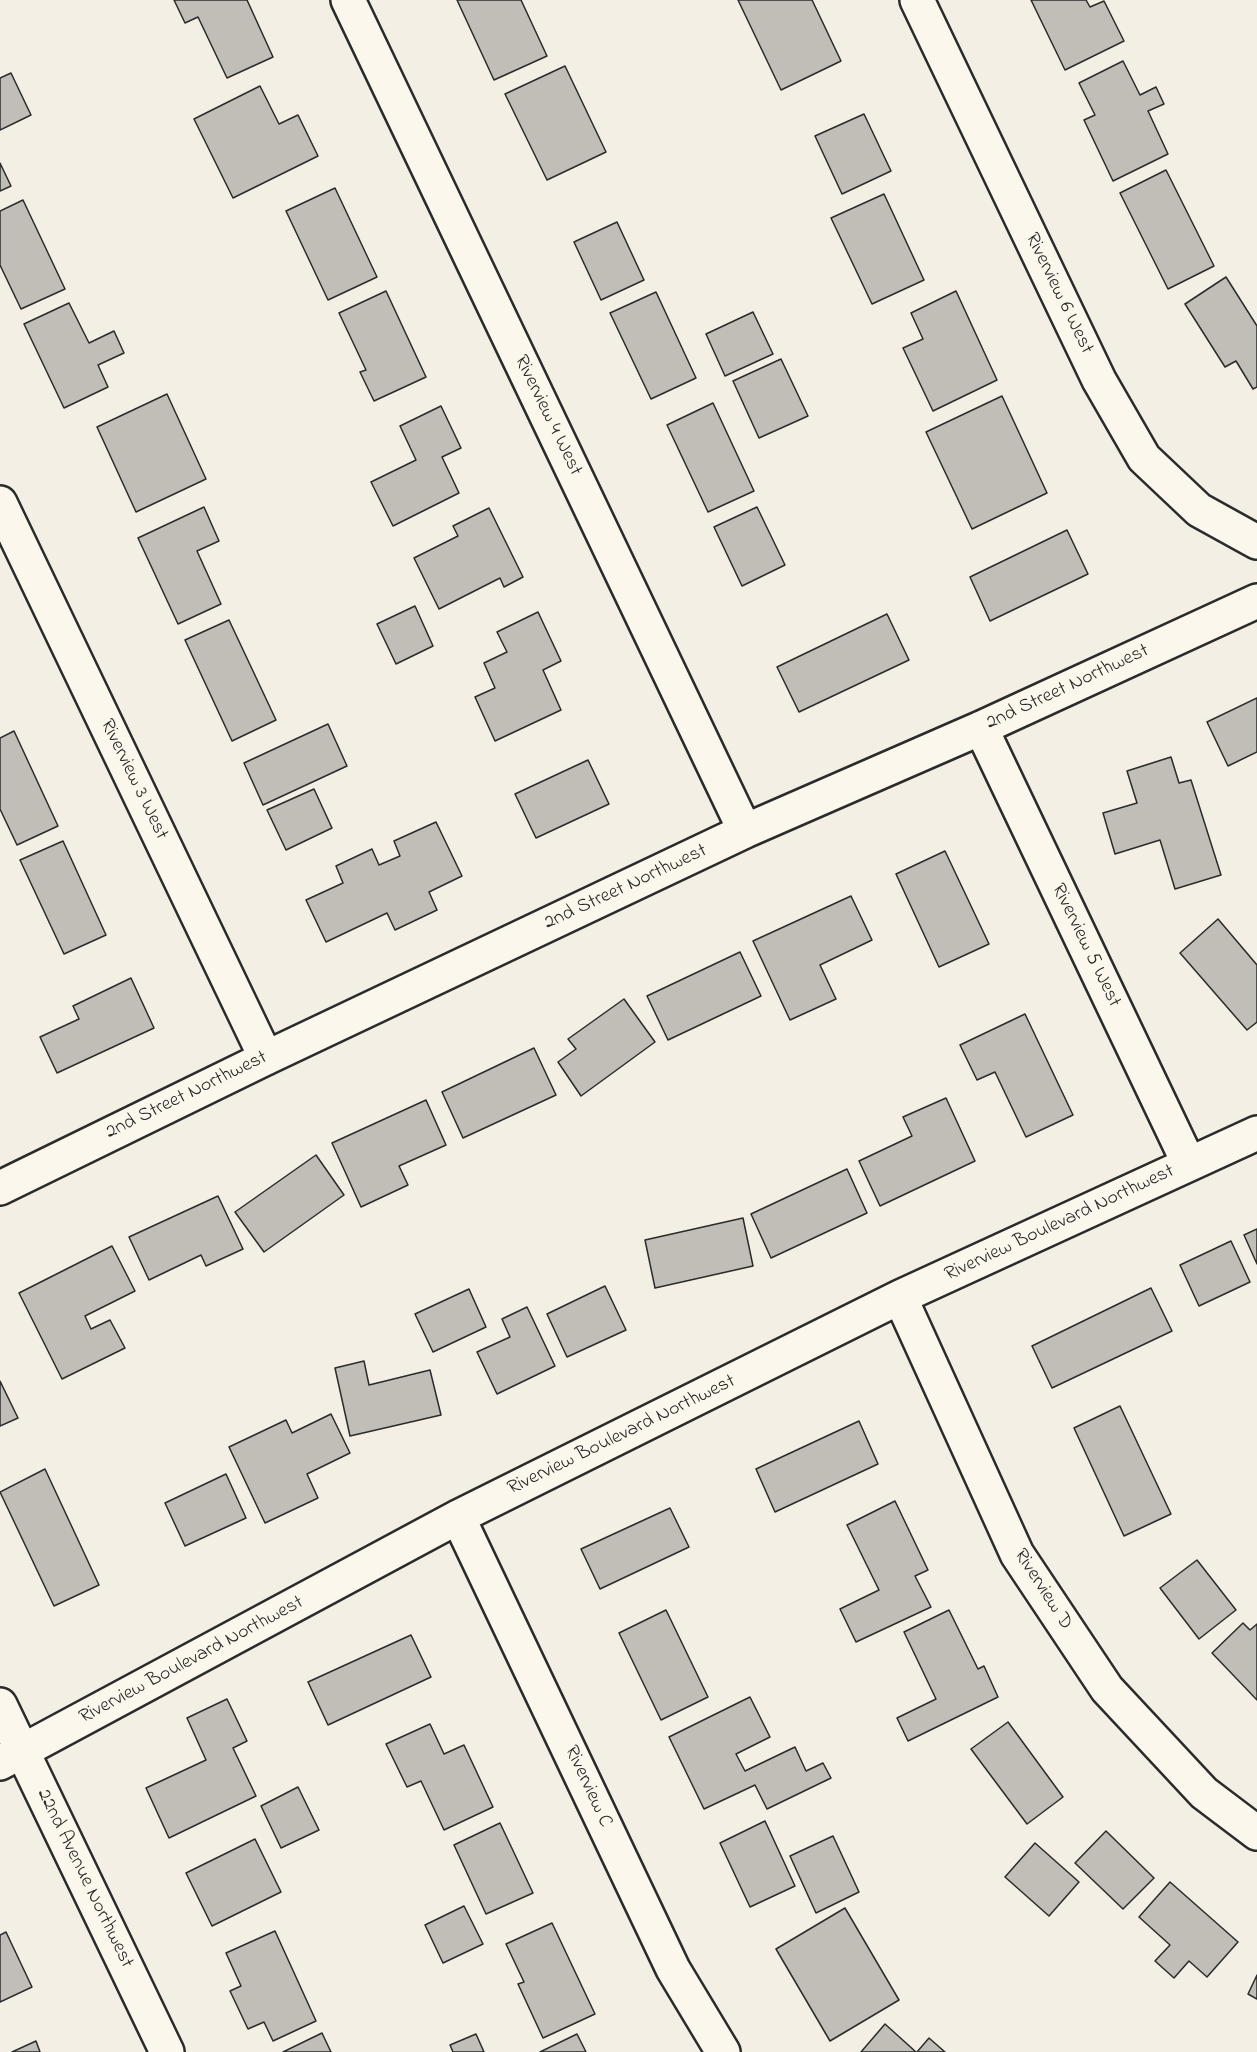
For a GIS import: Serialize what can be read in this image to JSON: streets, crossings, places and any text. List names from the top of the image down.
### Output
{
  "streets": {
    "street": [
      "Riverview 6 West",
      "Riverview 4 West",
      "2nd Street Northwest",
      "Riverview 3 West",
      "Riverview 5 West",
      "Riverview Boulevard Northwest",
      "Riverview D",
      "Riverview C",
      "22nd Avenue Northwest"
    ]
  },
  "crossings": [
    ["Riverview 4 West", "2nd Street Northwest"],
    ["2nd Street Northwest", "Riverview 3 West"],
    ["2nd Street Northwest", "Riverview 5 West"],
    ["Riverview 5 West", "Riverview Boulevard Northwest"],
    ["Riverview Boulevard Northwest", "Riverview D"],
    ["Riverview Boulevard Northwest", "Riverview C"],
    ["Riverview Boulevard Northwest", "22nd Avenue Northwest"]
  ]
}
